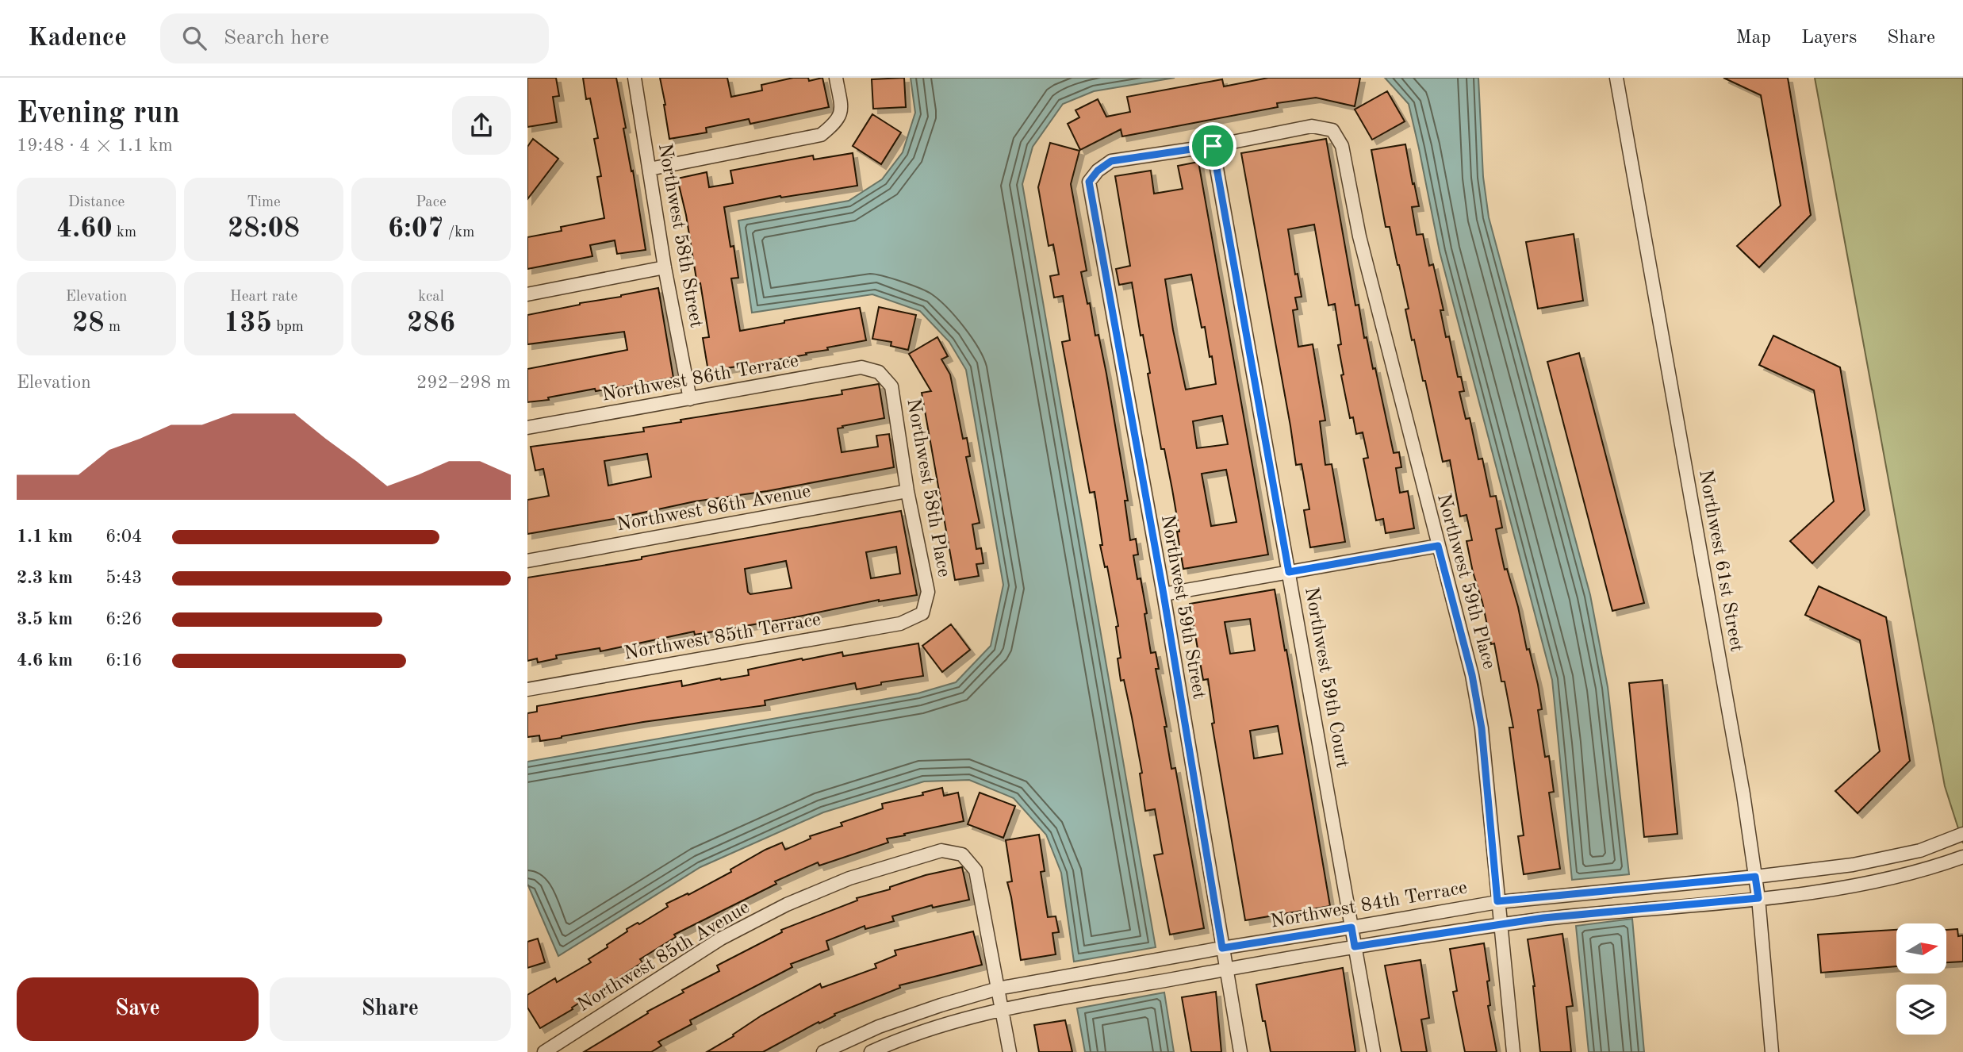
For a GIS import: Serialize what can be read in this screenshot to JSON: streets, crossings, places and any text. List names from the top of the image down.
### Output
{
  "streets": {
    "street": [
      "Northwest 58th Street",
      "Northwest 86th Terrace",
      "Northwest 58th Place",
      "Northwest 86th Avenue",
      "Northwest 61st Street",
      "Northwest 59th Place",
      "Northwest 59th Street",
      "Northwest 85th Terrace",
      "Northwest 59th Court",
      "Northwest 84th Terrace",
      "Northwest 85th Avenue"
    ]
  },
  "crossings": [
    ["Northwest 58th Street", "Northwest 86th Terrace"],
    ["Northwest 86th Terrace", "Northwest 58th Place"],
    ["Northwest 58th Place", "Northwest 86th Avenue"],
    ["Northwest 58th Place", "Northwest 85th Terrace"],
    ["Northwest 61st Street", "Northwest 84th Terrace"],
    ["Northwest 59th Place", "Northwest 59th Street"],
    ["Northwest 59th Place", "Northwest 59th Court"],
    ["Northwest 59th Place", "Northwest 84th Terrace"],
    ["Northwest 59th Street", "Northwest 59th Court"],
    ["Northwest 59th Street", "Northwest 84th Terrace"],
    ["Northwest 59th Court", "Northwest 84th Terrace"],
    ["Northwest 84th Terrace", "Northwest 85th Avenue"]
  ],
  "north": "right",
  "page": {
    "header": "Kadence",
    "search": "Search here",
    "nav": ["Map", "Layers", "Share"],
    "heading": ["Evening run", "19:48 · 4 × 1.1 km"],
    "stats": [
      ["Distance", "4.60 km"],
      ["Time", "28:08"],
      ["Pace", "6:07 /km"],
      ["Elevation", "28 m"],
      ["Heart rate", "135 bpm"],
      ["kcal", "286"]
    ],
    "chart": ["Elevation", "292–298 m"],
    "list": [
      {
        "name": "1.1 km",
        "note": "6:04"
      },
      {
        "name": "2.3 km",
        "note": "5:43"
      },
      {
        "name": "3.5 km",
        "note": "6:26"
      },
      {
        "name": "4.6 km",
        "note": "6:16"
      }
    ],
    "buttons": ["Save", "Share"]
  }
}
